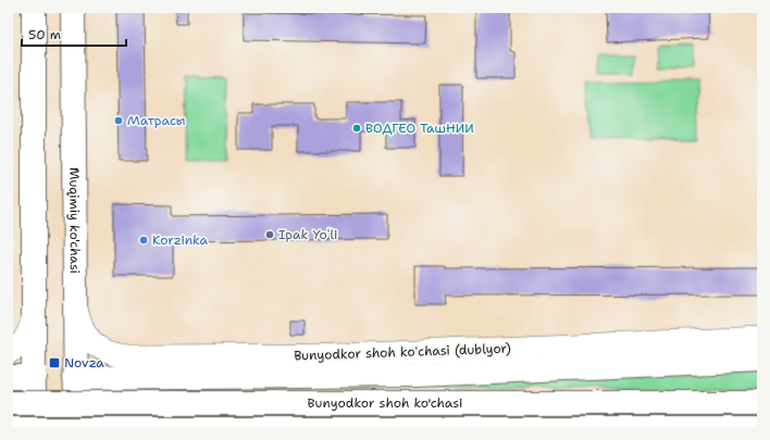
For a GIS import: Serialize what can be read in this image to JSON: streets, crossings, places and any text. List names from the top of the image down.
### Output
{
  "streets": {
    "main road": ["Muqimiy ko'chasi", "Bunyodkor shoh ko'chasi"],
    "street": ["Bunyodkor shoh koʻchasi (dublyor)"]
  },
  "crossings": [
    ["Muqimiy ko'chasi", "Bunyodkor shoh koʻchasi (dublyor)"]
  ],
  "places": {
    "other": [
      "Матрасы",
      "ВОДГЕО ТашНИИ",
      "Ipak Yoʻli",
      "Korzinka"
    ],
    "transit": ["Novza"]
  },
  "scale_bar": "50 m"
}
